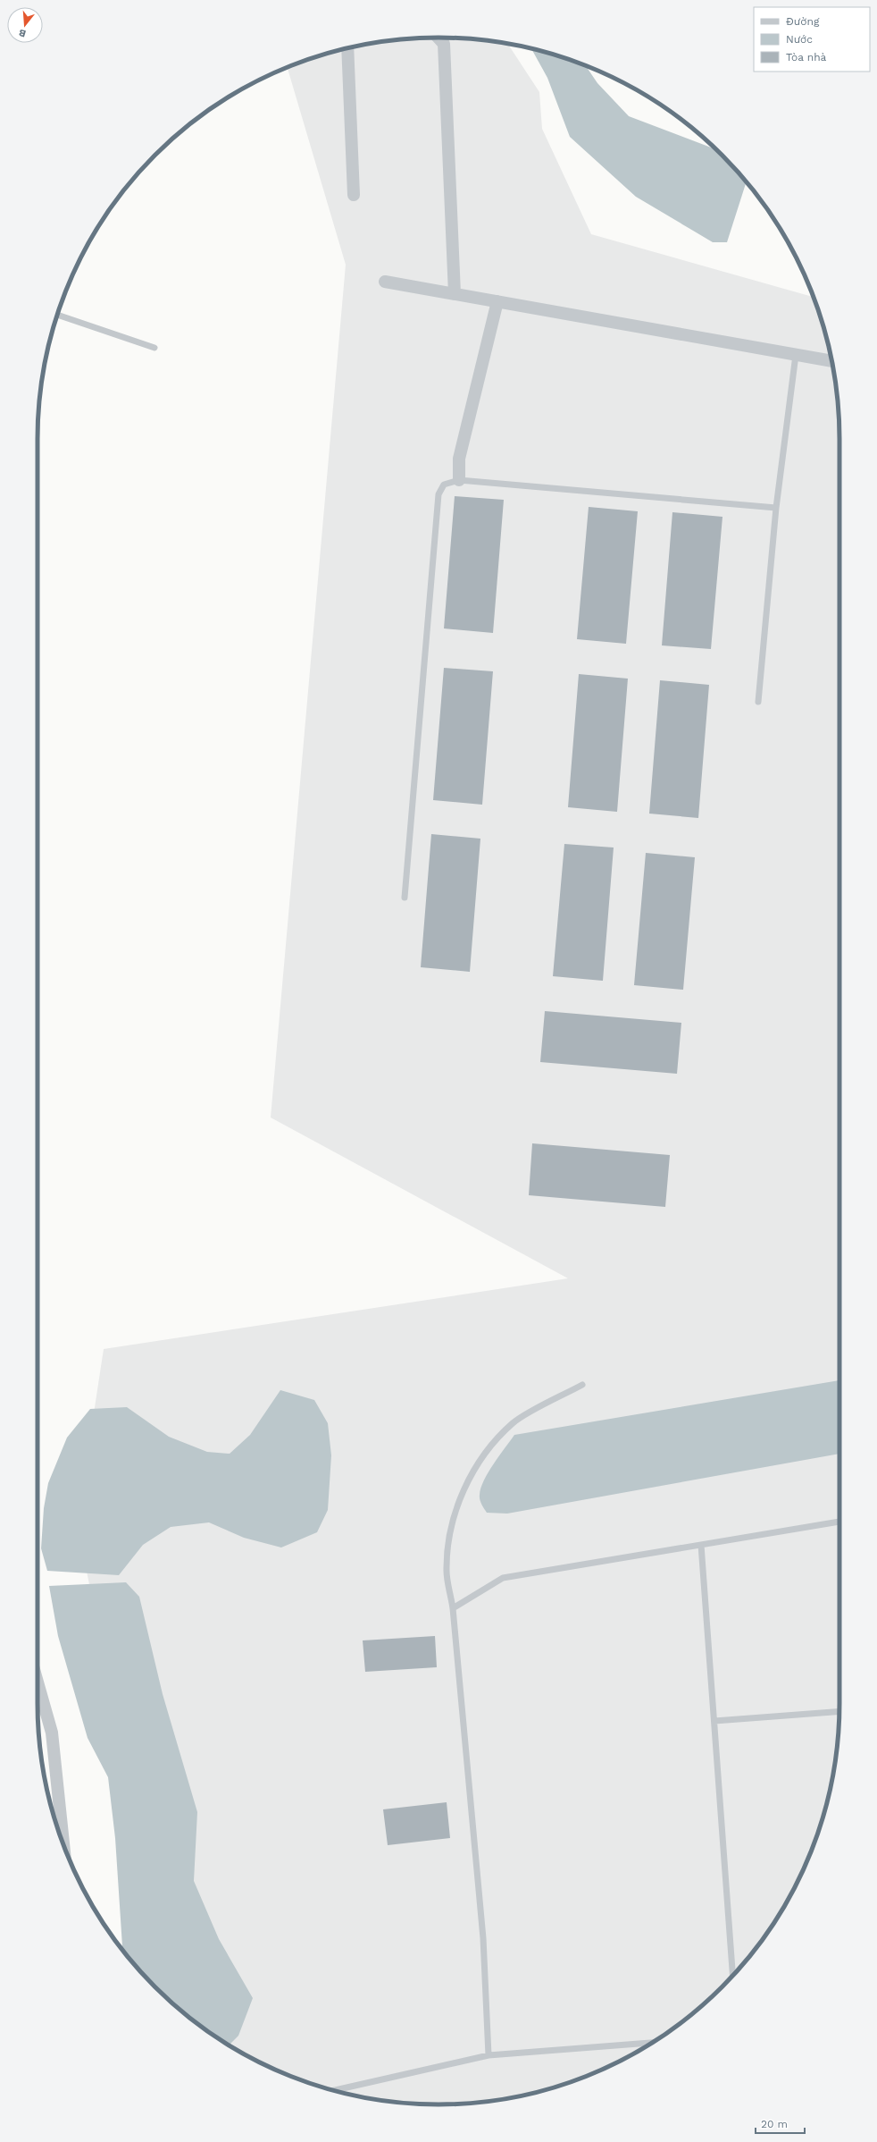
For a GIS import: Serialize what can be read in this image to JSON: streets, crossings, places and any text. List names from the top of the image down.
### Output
{
  "legend": ["Đường", "Nước", "Tòa nhà"],
  "scale_bar": "20 m",
  "north": "bottom"
}
